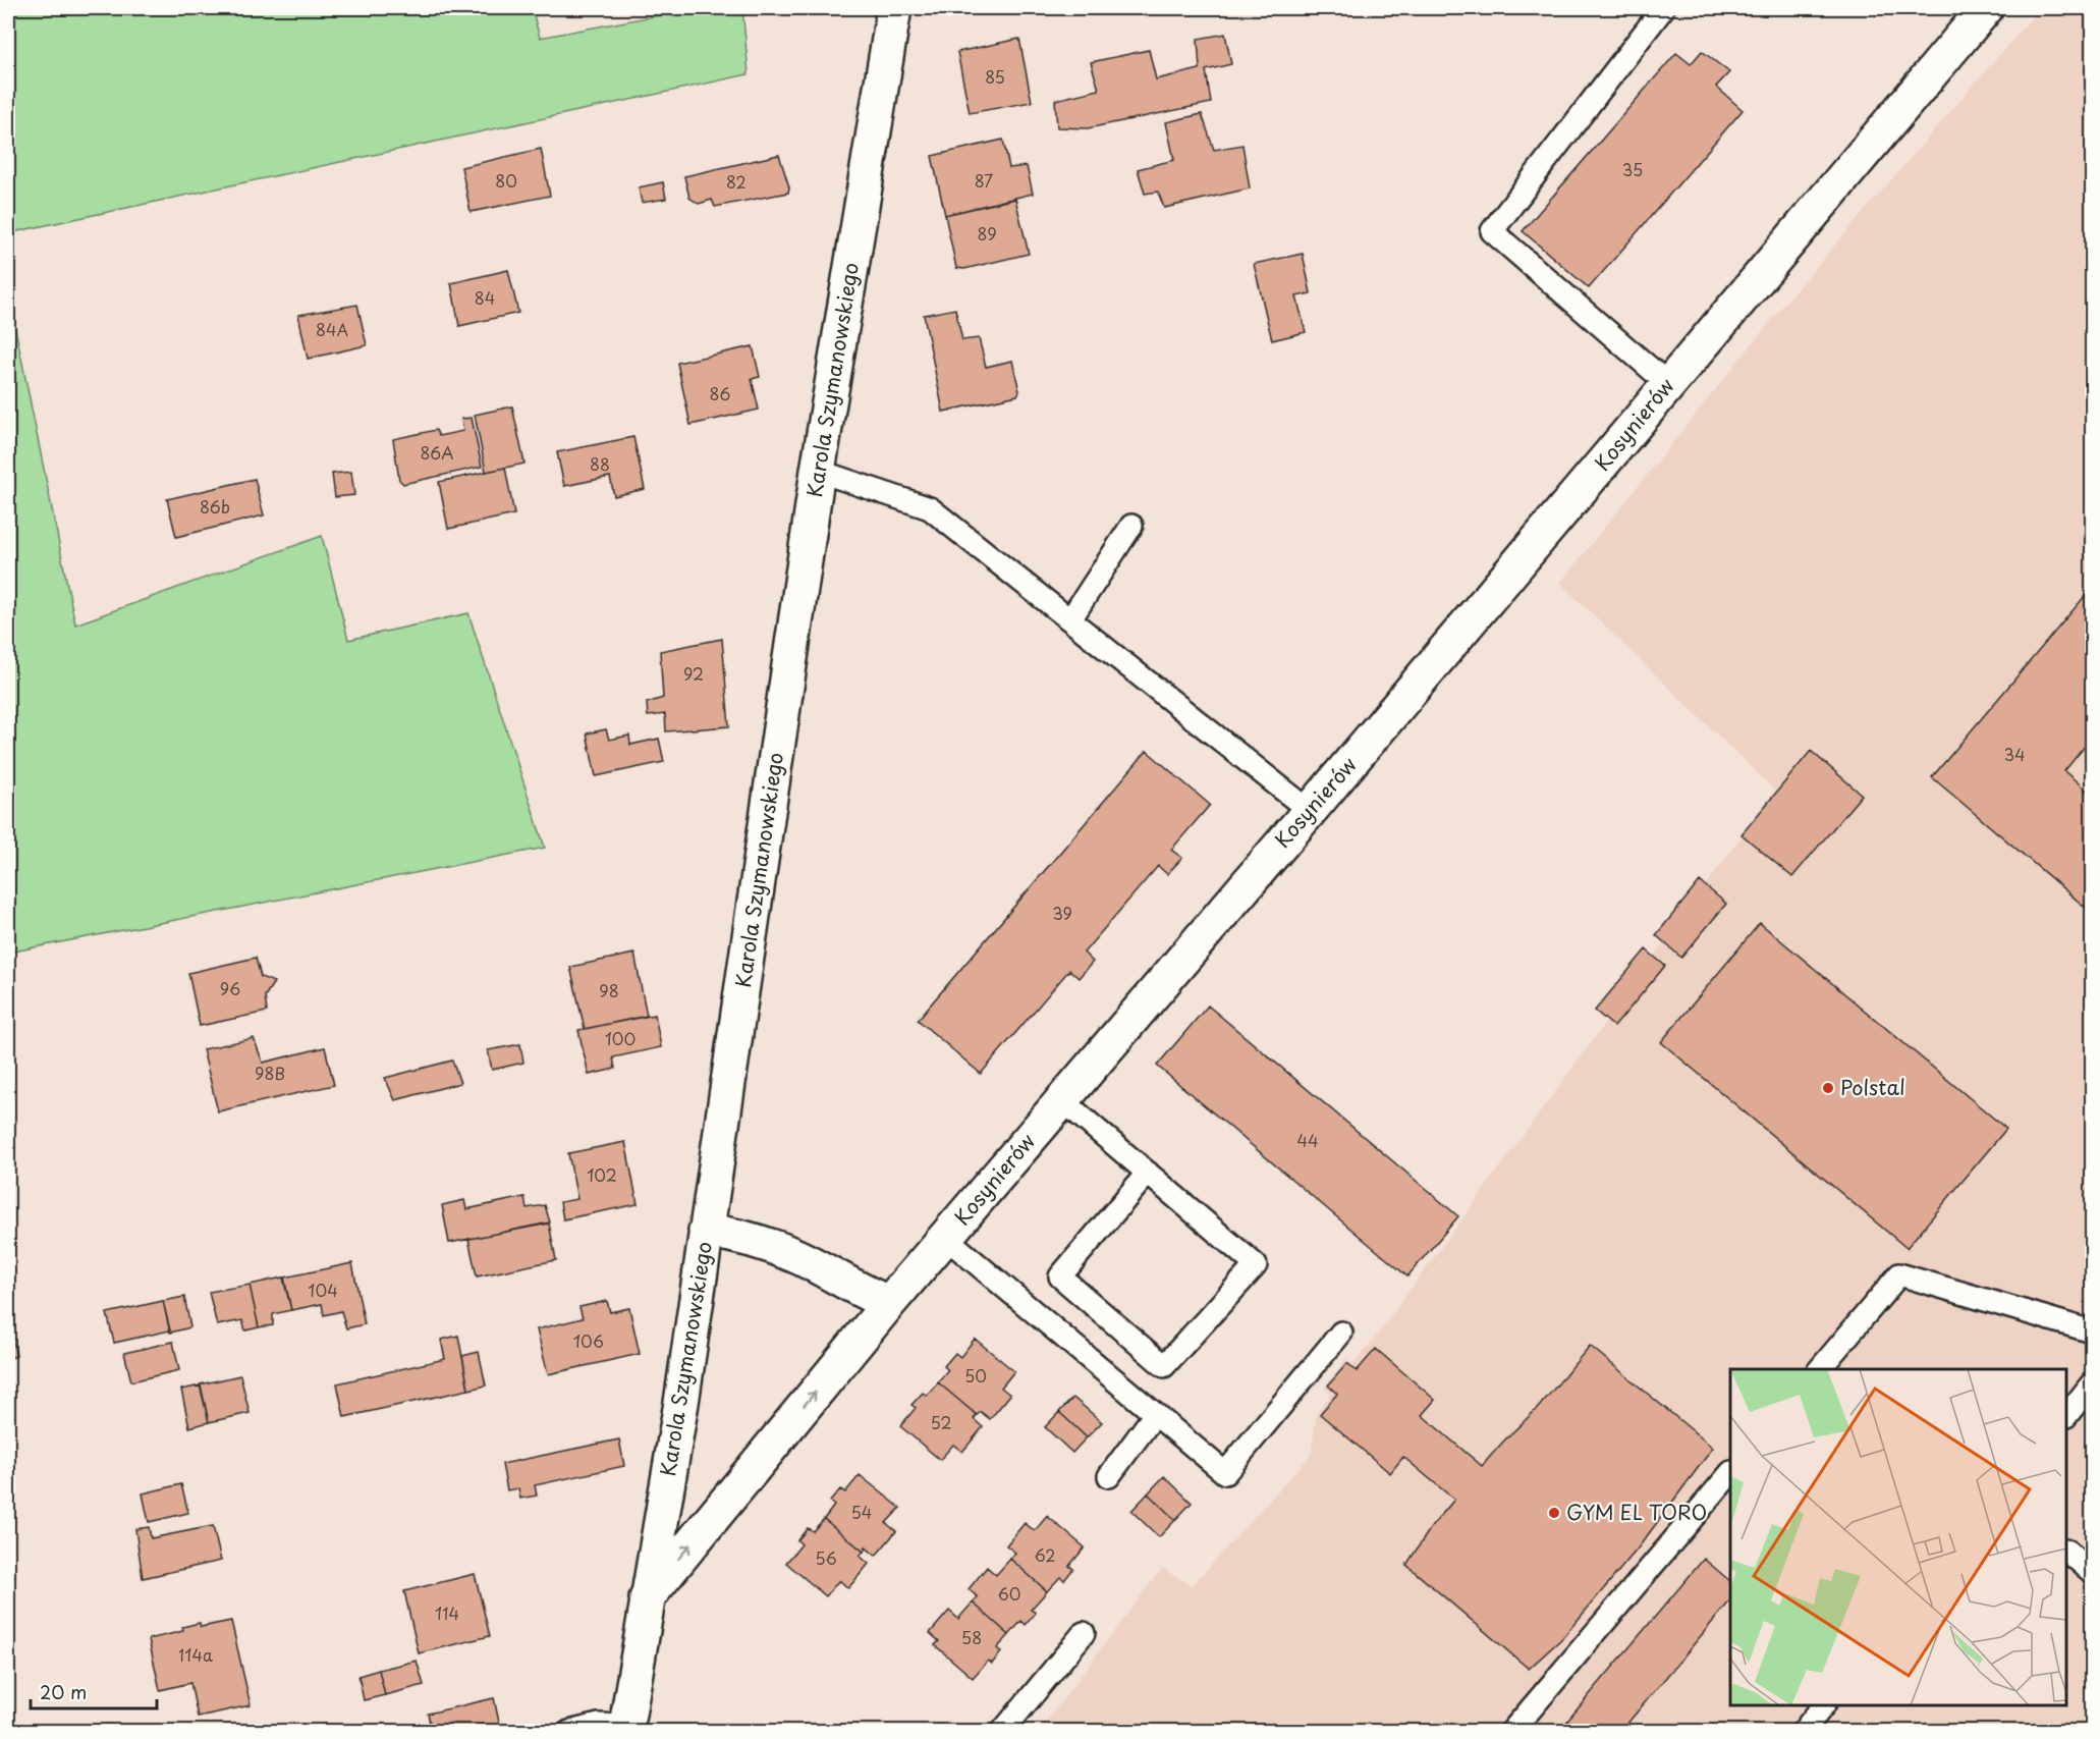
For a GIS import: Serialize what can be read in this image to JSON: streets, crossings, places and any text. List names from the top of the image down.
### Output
{
  "streets": {
    "street": ["Karola Szymanowskiego", "Kosynierów"]
  },
  "crossings": [
    ["Karola Szymanowskiego", "Kosynierów"]
  ],
  "places": ["Polstal", "GYM EL TORO"],
  "house_numbers": [
    "85",
    "35",
    "80",
    "87",
    "82",
    "89",
    "84",
    "84A",
    "86",
    "86A",
    "88",
    "86b",
    "92",
    "34",
    "39",
    "96",
    "98",
    "100",
    "98B",
    "44",
    "102",
    "104",
    "106",
    "50",
    "52",
    "54",
    "62",
    "56",
    "60",
    "114",
    "58",
    "114a"
  ],
  "scale_bar": "20 m"
}
